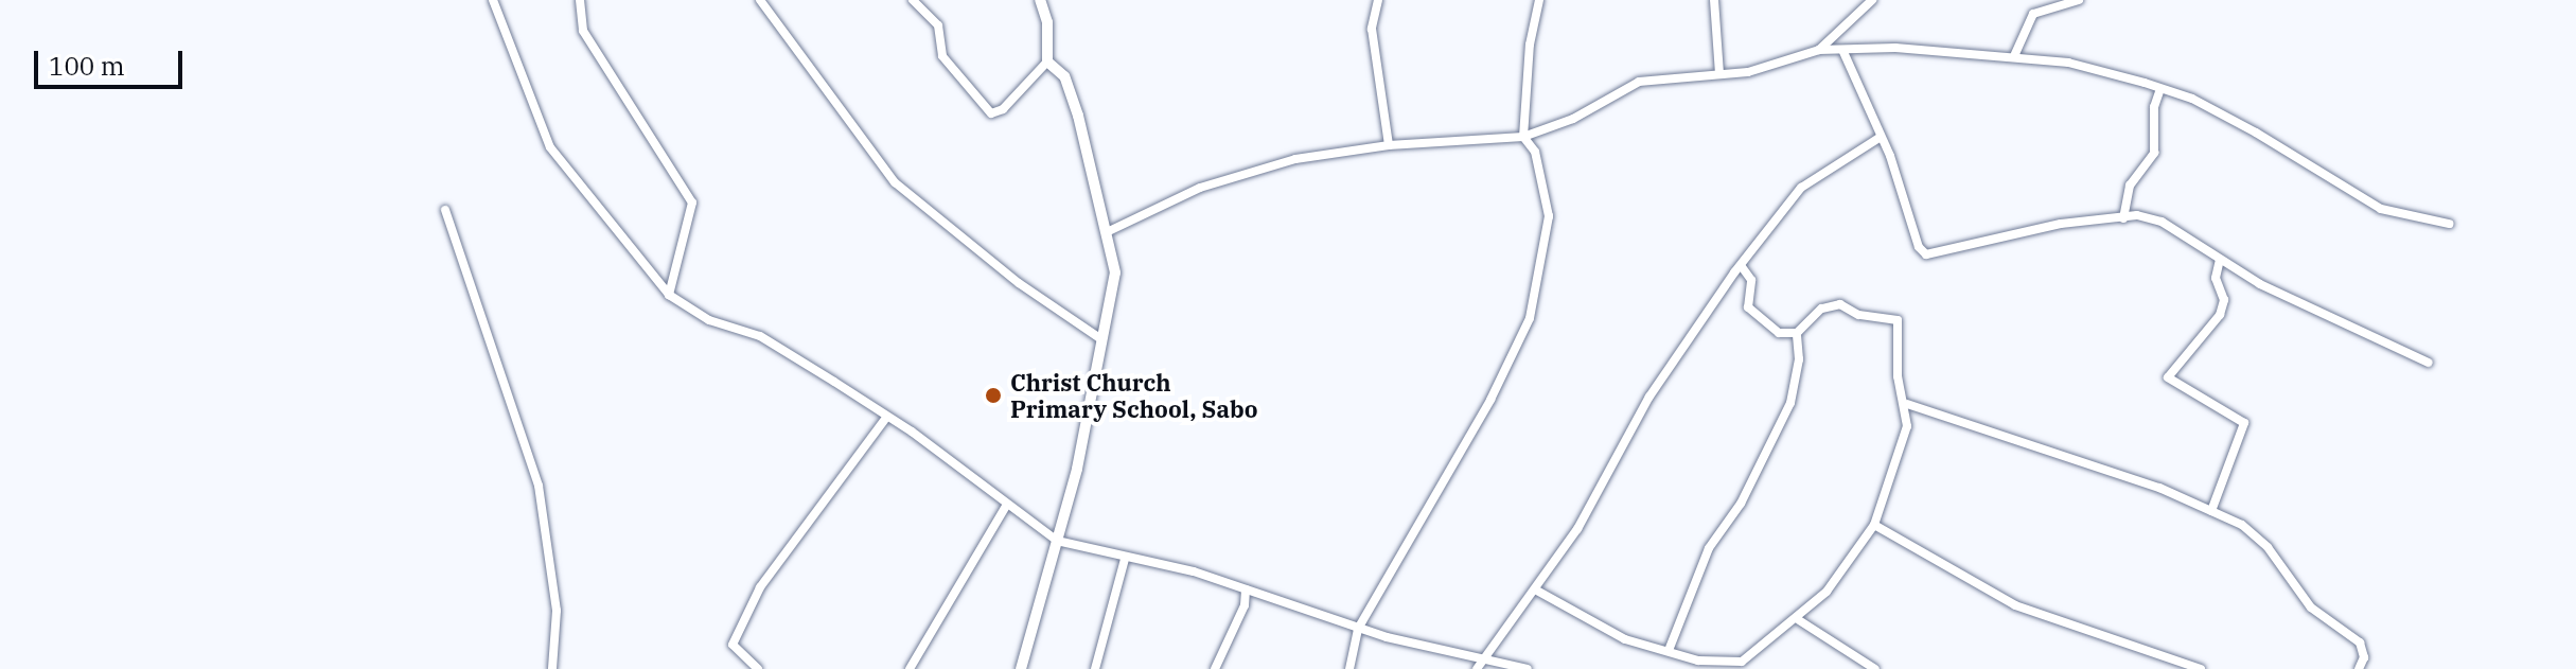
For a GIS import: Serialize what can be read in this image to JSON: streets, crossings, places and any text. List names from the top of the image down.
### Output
{
  "places": ["Christ Church Primary School, Sabo"],
  "scale_bar": "100 m"
}
